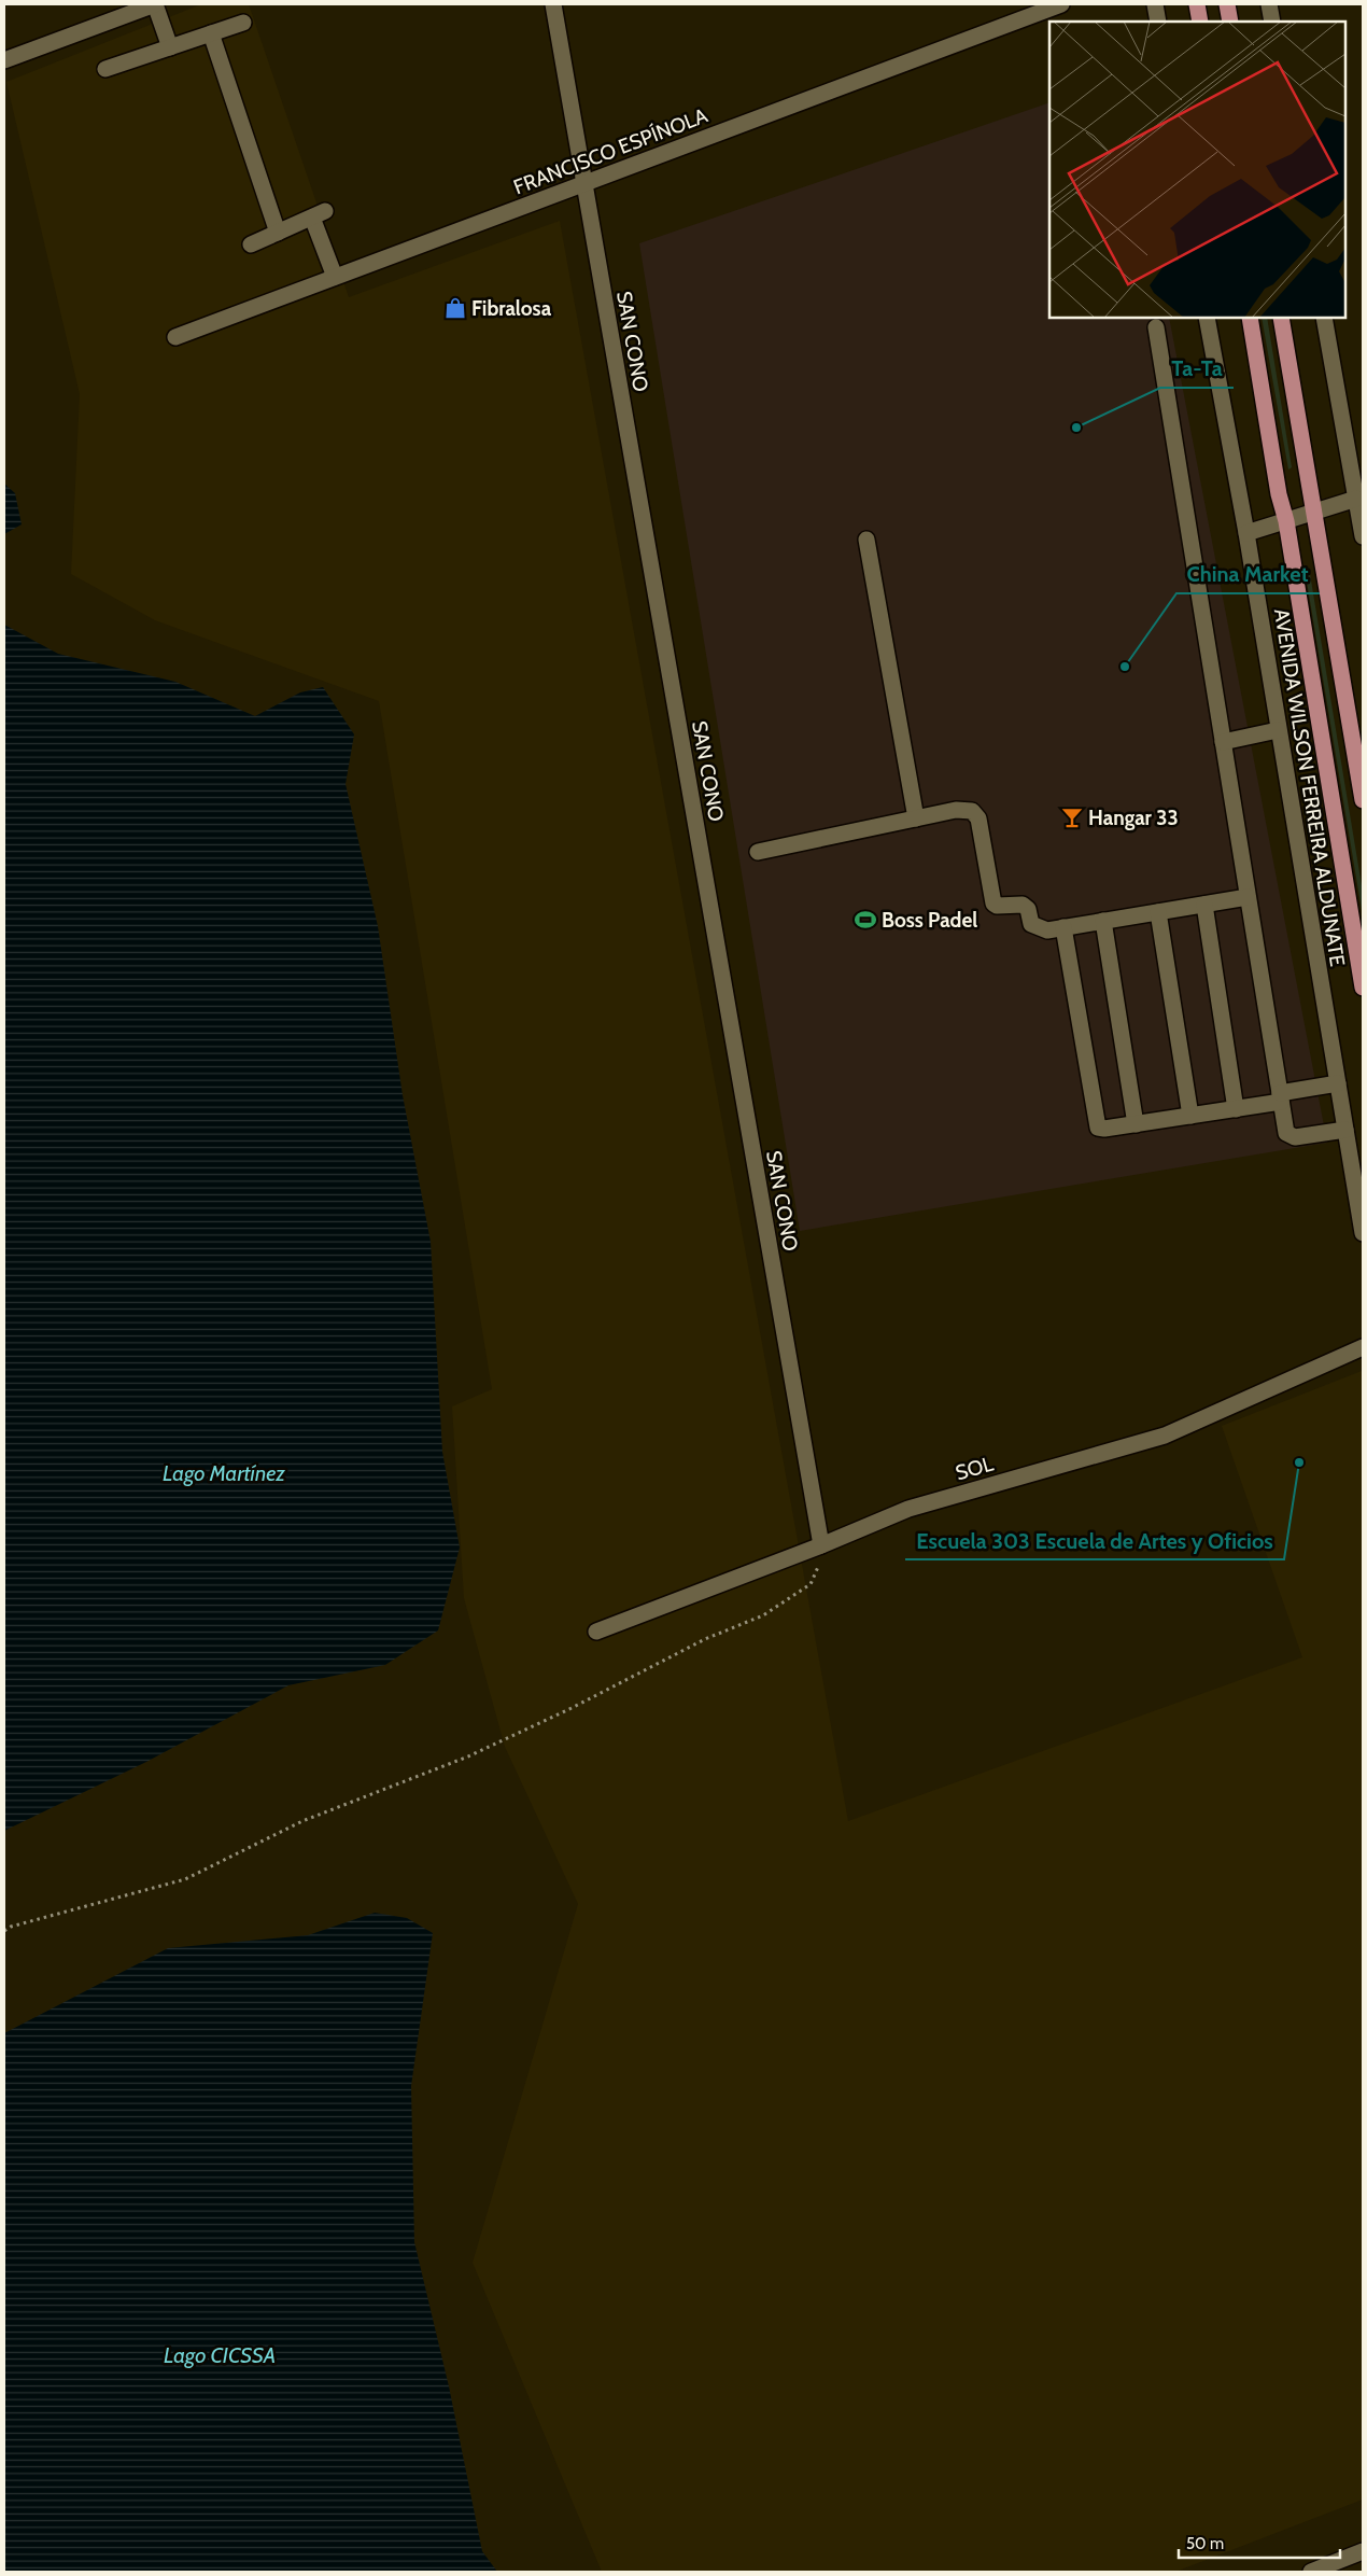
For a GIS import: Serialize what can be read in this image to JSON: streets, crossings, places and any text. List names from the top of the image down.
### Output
{
  "streets": {
    "main road": ["AVENIDA WILSON FERREIRA ALDUNATE"],
    "street": ["FRANCISCO ESPÍNOLA", "SAN CONO", "SOL"]
  },
  "crossings": [
    ["FRANCISCO ESPÍNOLA", "SAN CONO"],
    ["SAN CONO", "SOL"]
  ],
  "water": ["Lago Martínez", "Lago CICSSA"],
  "places": {
    "shop": ["Fibralosa"],
    "other": ["Ta-Ta", "China Market", "Escuela 303 Escuela de Artes y Oficios"],
    "bar": ["Hangar 33"],
    "sports": ["Boss Padel"]
  },
  "scale_bar": "50 m"
}
